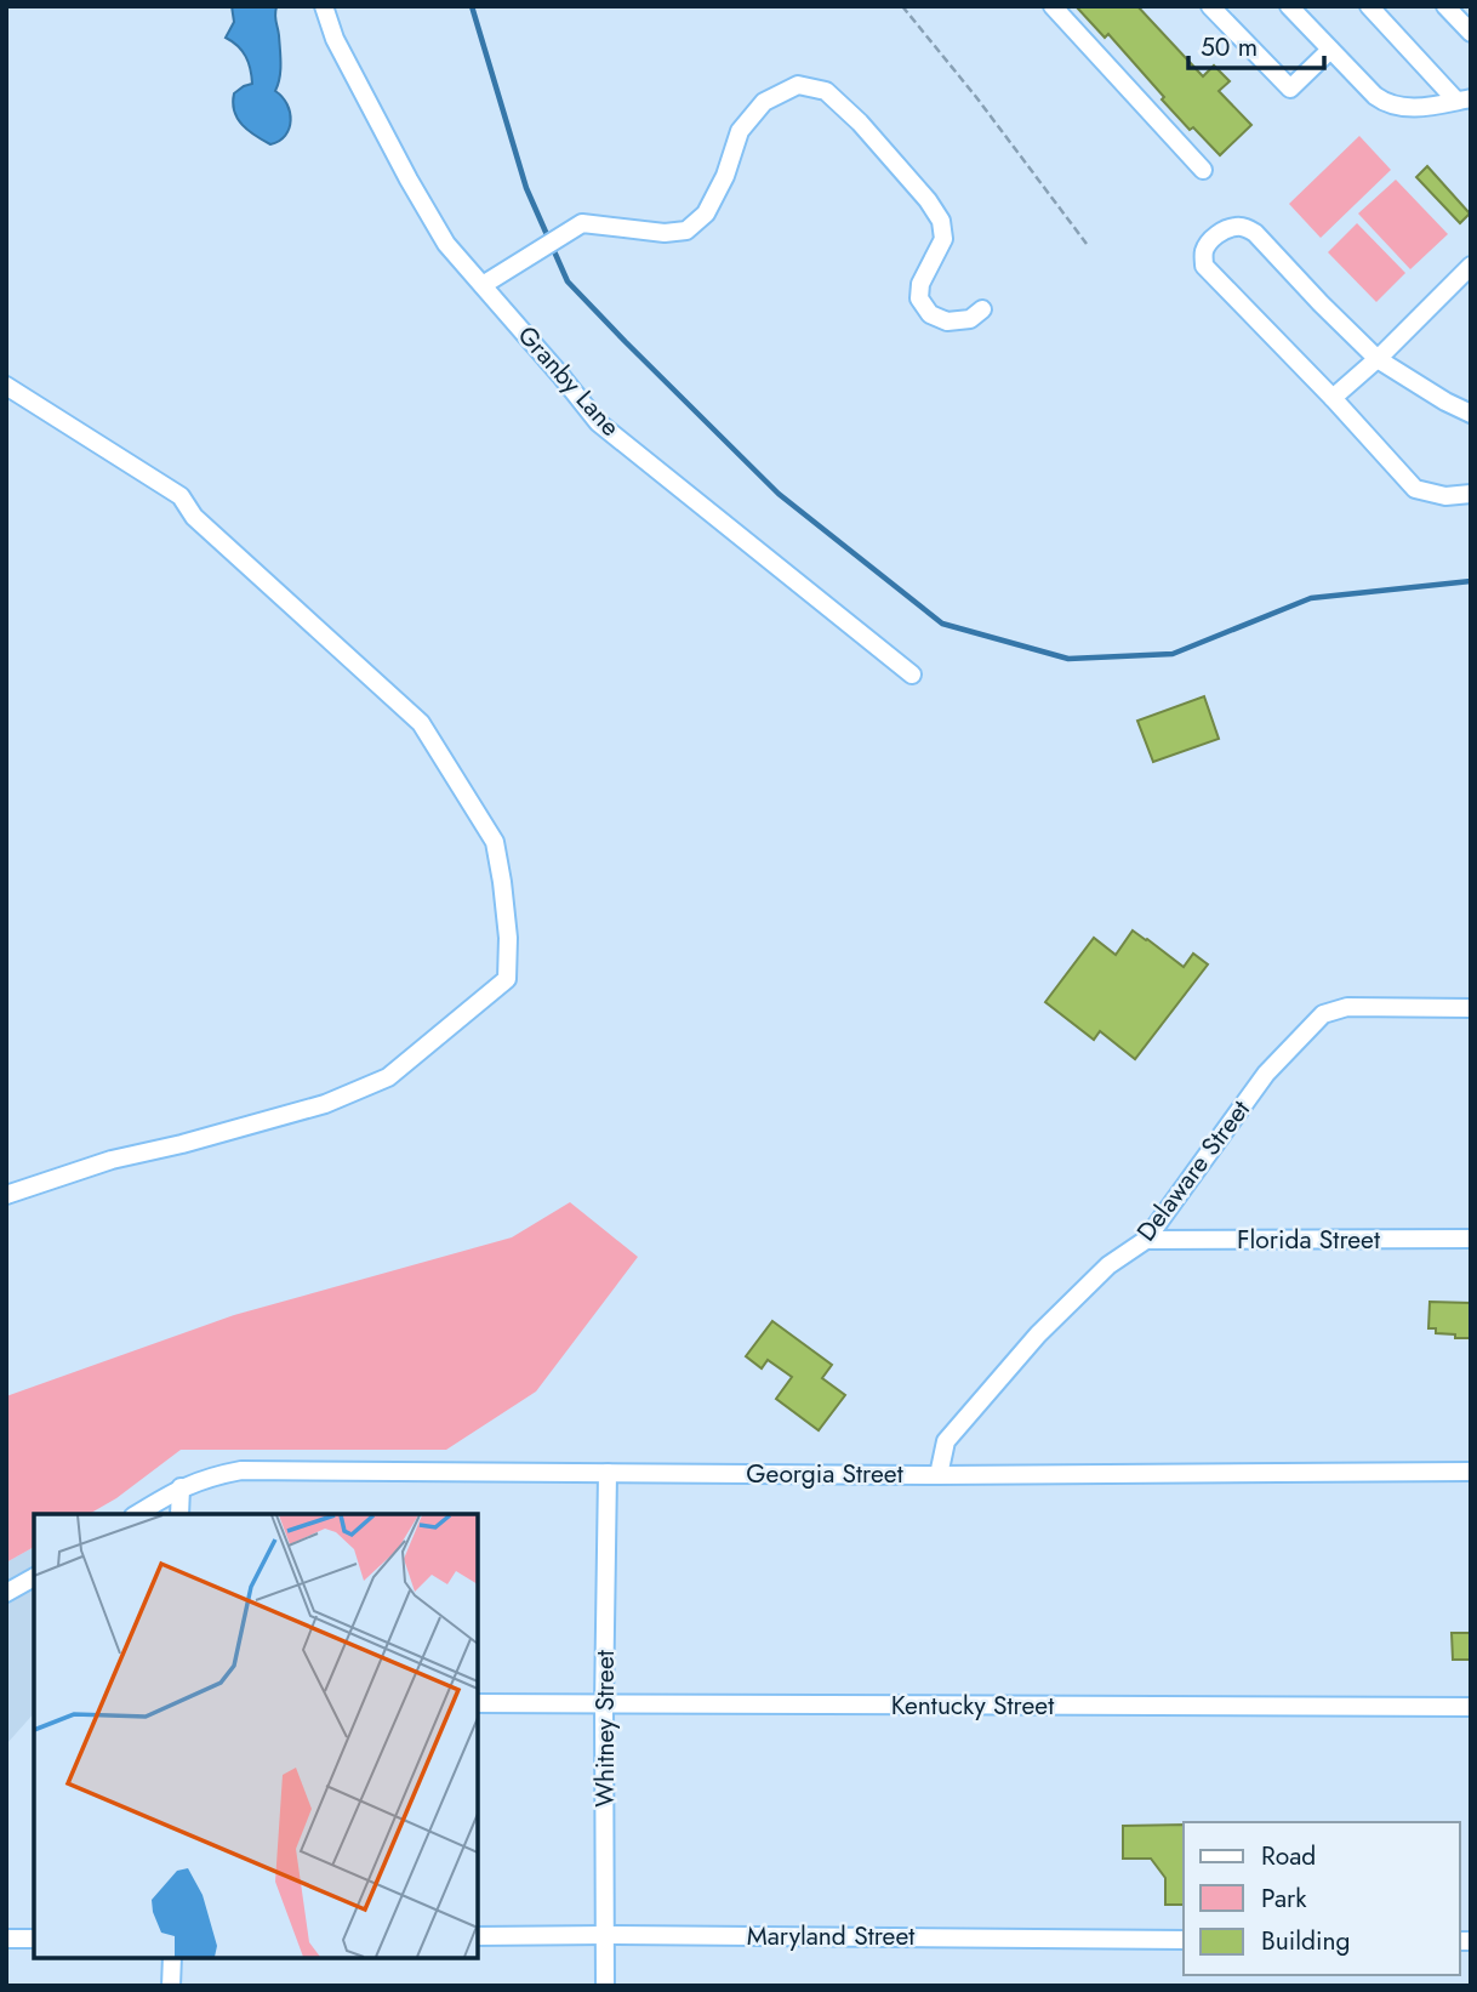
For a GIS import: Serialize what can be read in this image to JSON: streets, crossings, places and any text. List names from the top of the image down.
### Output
{
  "streets": {
    "street": [
      "Granby Lane",
      "Delaware Street",
      "Florida Street",
      "Georgia Street",
      "Kentucky Street",
      "Whitney Street",
      "Maryland Street"
    ]
  },
  "crossings": [
    ["Delaware Street", "Florida Street"],
    ["Delaware Street", "Georgia Street"],
    ["Georgia Street", "Whitney Street"],
    ["Kentucky Street", "Whitney Street"],
    ["Whitney Street", "Maryland Street"]
  ],
  "legend": ["Road", "Park", "Building"],
  "scale_bar": "50 m"
}
